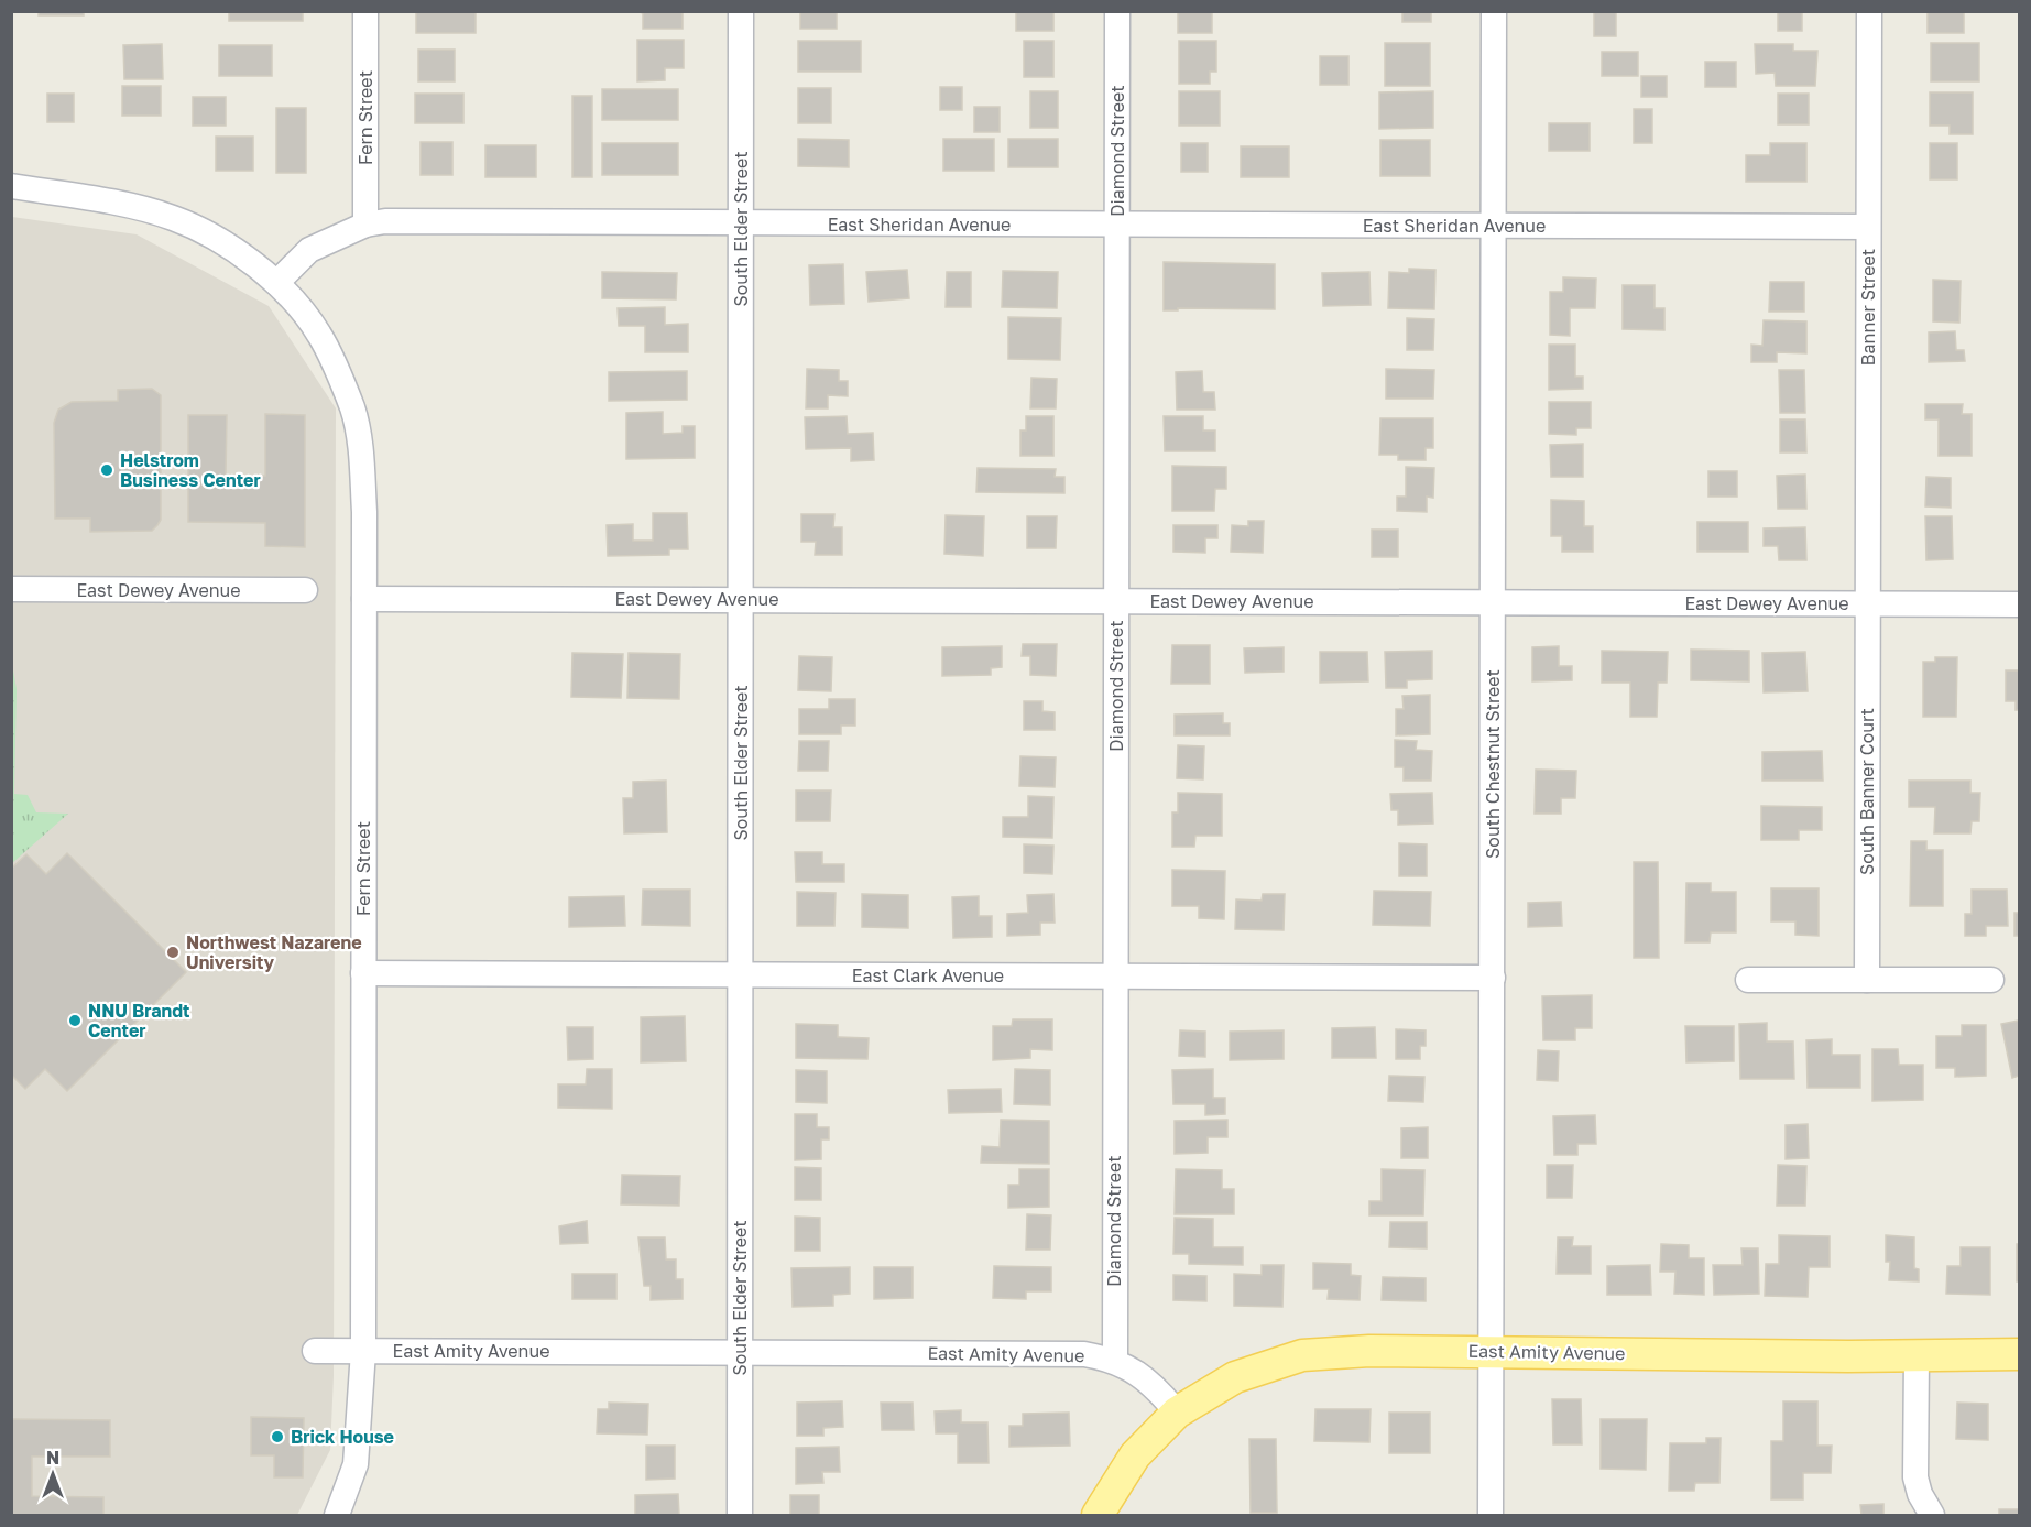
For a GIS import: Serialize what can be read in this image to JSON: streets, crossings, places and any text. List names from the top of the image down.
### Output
{
  "streets": {
    "main road": ["East Amity Avenue"],
    "street": [
      "Fern Street",
      "Diamond Street",
      "East Sheridan Avenue",
      "South Elder Street",
      "Banner Street",
      "East Dewey Avenue",
      "South Chestnut Street",
      "South Banner Court",
      "East Clark Avenue"
    ]
  },
  "crossings": [
    ["Fern Street", "East Sheridan Avenue"],
    ["Fern Street", "East Dewey Avenue"],
    ["Fern Street", "East Clark Avenue"],
    ["Fern Street", "East Amity Avenue"],
    ["Diamond Street", "East Sheridan Avenue"],
    ["Diamond Street", "East Dewey Avenue"],
    ["Diamond Street", "East Clark Avenue"],
    ["Diamond Street", "East Amity Avenue"],
    ["East Sheridan Avenue", "South Elder Street"],
    ["East Sheridan Avenue", "Banner Street"],
    ["East Sheridan Avenue", "South Chestnut Street"],
    ["South Elder Street", "East Dewey Avenue"],
    ["South Elder Street", "East Clark Avenue"],
    ["South Elder Street", "East Amity Avenue"],
    ["Banner Street", "East Dewey Avenue"],
    ["Banner Street", "South Banner Court"],
    ["East Dewey Avenue", "South Chestnut Street"],
    ["East Dewey Avenue", "South Banner Court"],
    ["South Chestnut Street", "East Clark Avenue"],
    ["South Chestnut Street", "East Amity Avenue"]
  ],
  "places": [
    "Helstrom Business Center",
    "Northwest Nazarene University",
    "NNU Brandt Center",
    "Brick House"
  ],
  "north": "top"
}
